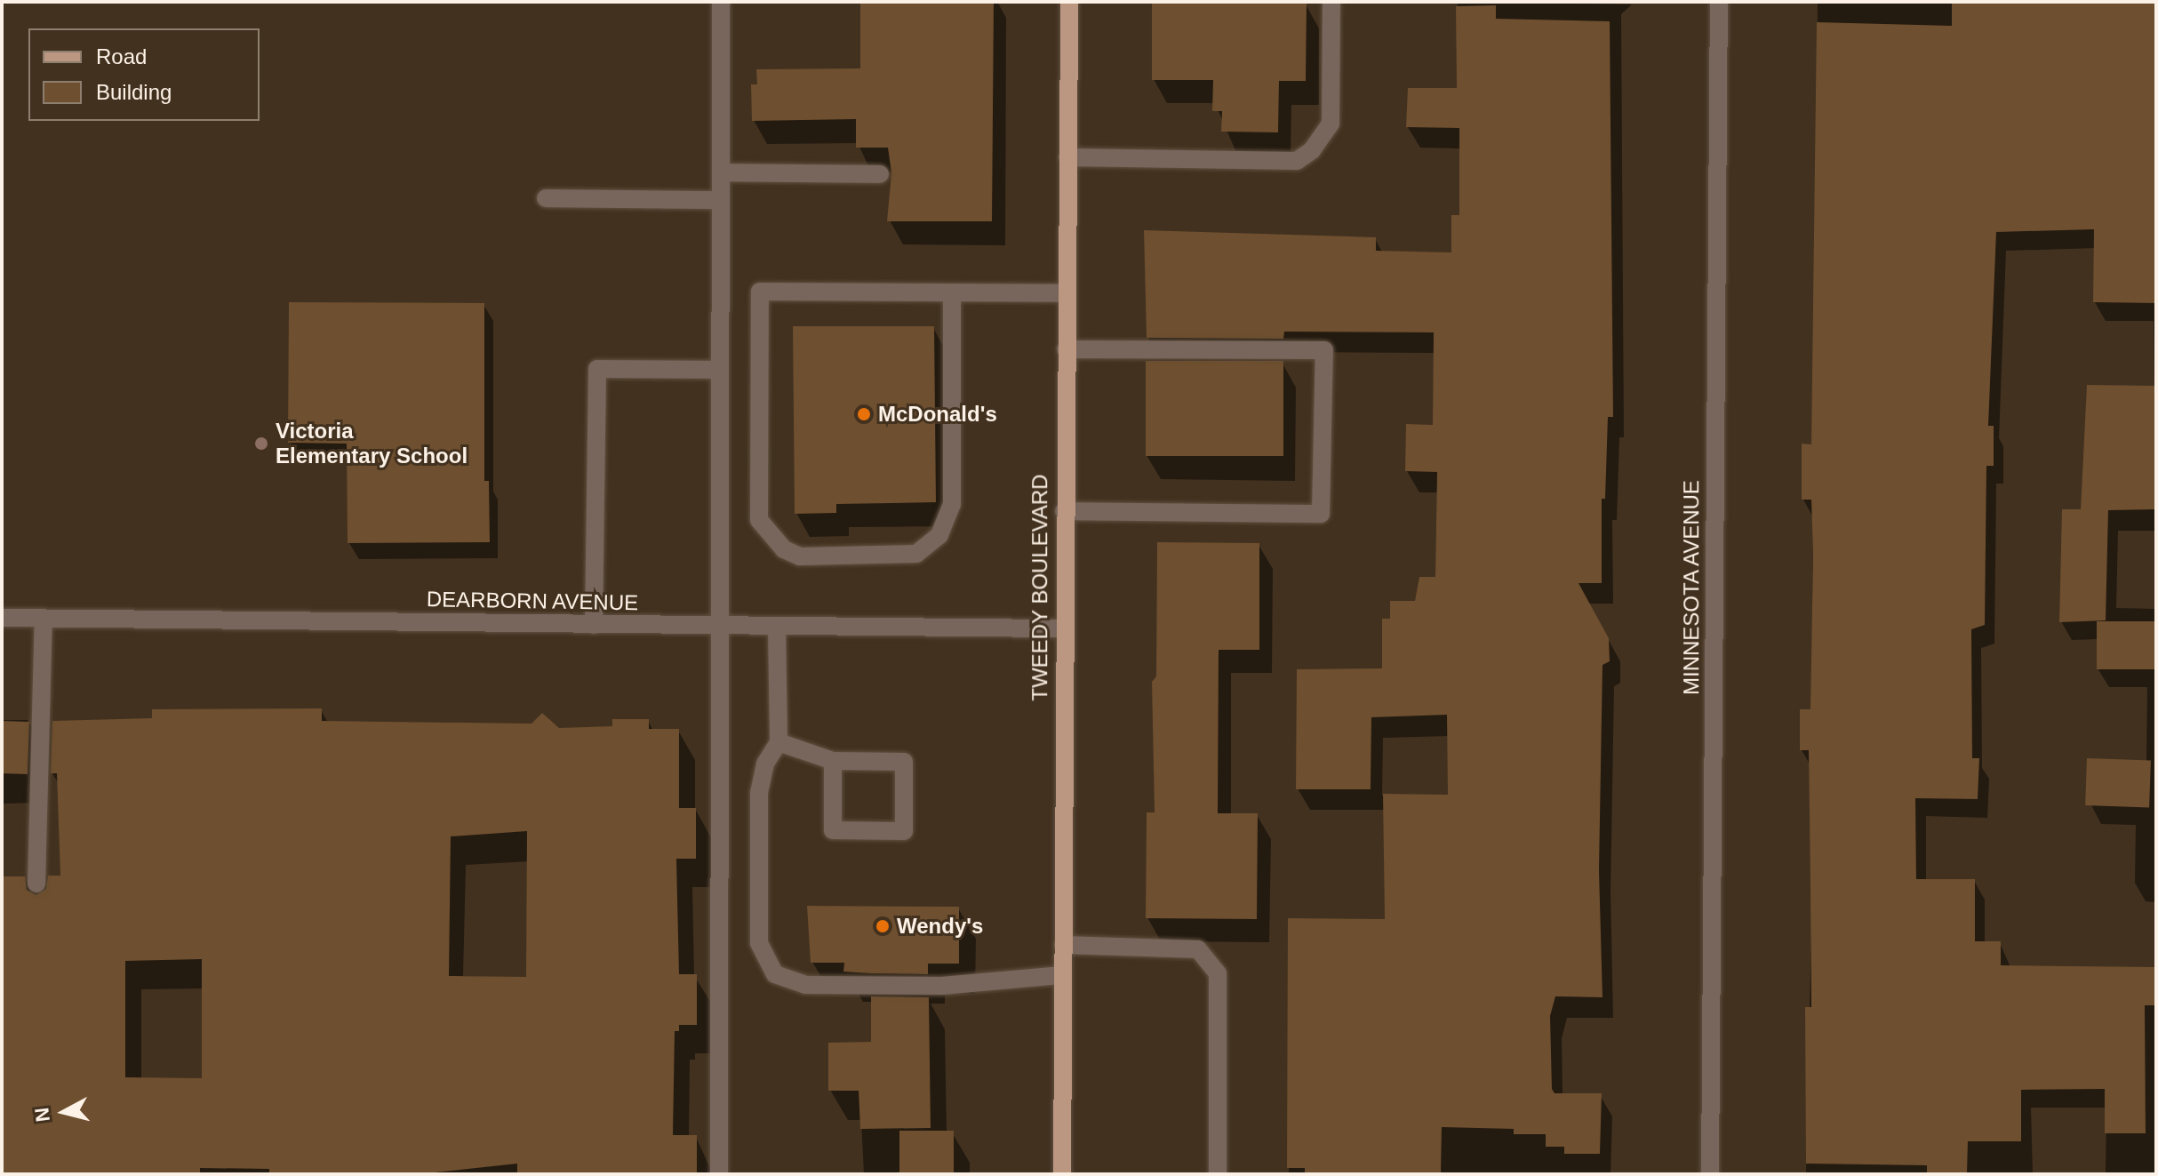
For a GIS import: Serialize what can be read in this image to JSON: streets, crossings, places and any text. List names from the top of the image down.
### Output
{
  "streets": {
    "main road": ["TWEEDY BOULEVARD"],
    "street": ["MINNESOTA AVENUE", "DEARBORN AVENUE"]
  },
  "crossings": [
    ["TWEEDY BOULEVARD", "DEARBORN AVENUE"]
  ],
  "places": ["McDonald's", "Victoria Elementary School", "Wendy's"],
  "legend": ["Road", "Building"],
  "north": "left"
}
